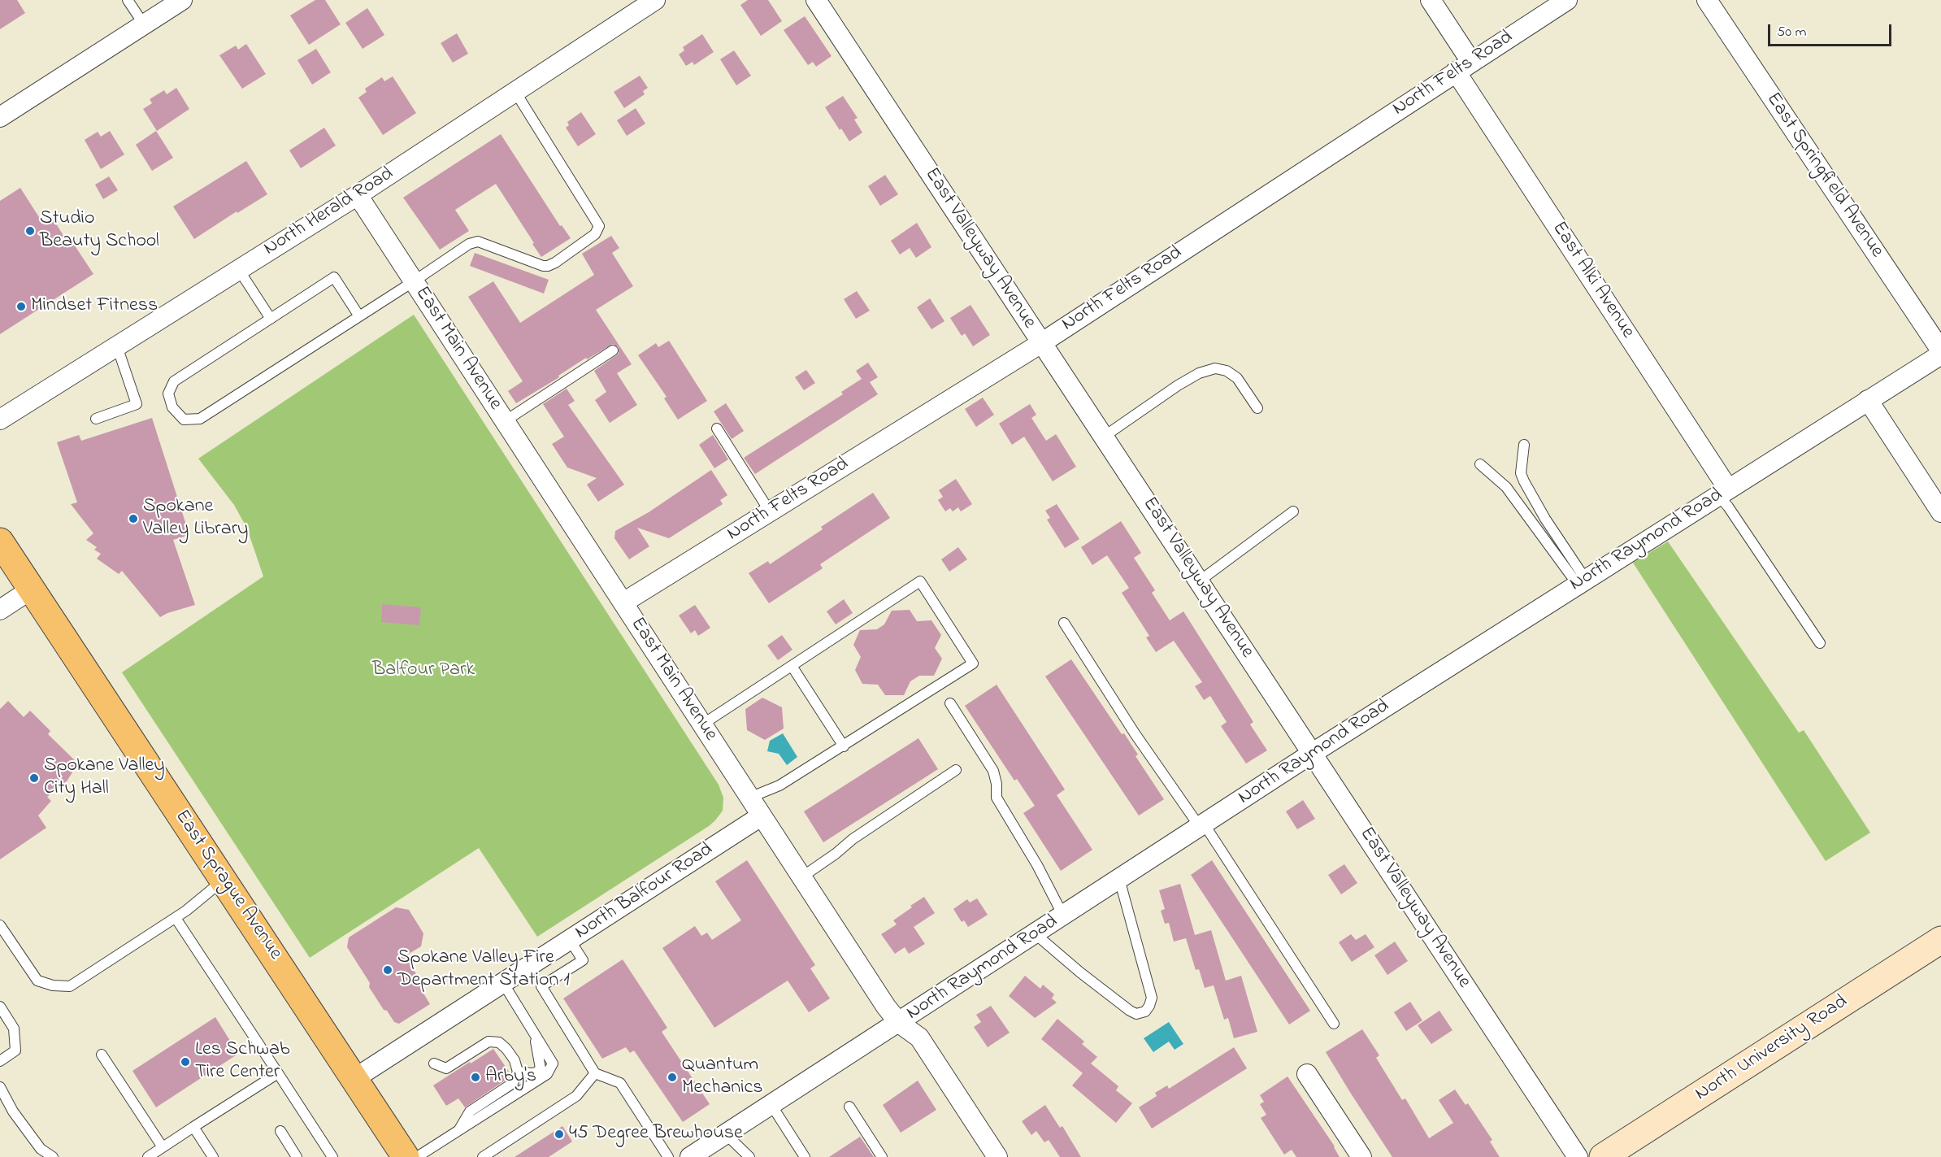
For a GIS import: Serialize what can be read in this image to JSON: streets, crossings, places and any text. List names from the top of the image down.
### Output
{
  "streets": {
    "main road": ["East Sprague Avenue", "North University Road"],
    "street": [
      "North Felts Road",
      "East Springfield Avenue",
      "North Herald Road",
      "East Valleyway Avenue",
      "East Alki Avenue",
      "East Main Avenue",
      "North Raymond Road",
      "North Balfour Road"
    ]
  },
  "crossings": [
    ["North Felts Road", "East Valleyway Avenue"],
    ["North Felts Road", "East Alki Avenue"],
    ["North Felts Road", "East Main Avenue"],
    ["East Springfield Avenue", "North Raymond Road"],
    ["North Herald Road", "East Main Avenue"],
    ["East Valleyway Avenue", "North Raymond Road"],
    ["East Alki Avenue", "North Raymond Road"],
    ["East Main Avenue", "North Raymond Road"],
    ["East Main Avenue", "North Balfour Road"],
    ["East Sprague Avenue", "North Balfour Road"]
  ],
  "parks": ["Balfour Park"],
  "places": [
    "Studio Beauty School",
    "Mindset Fitness",
    "Spokane Valley Library",
    "Spokane Valley City Hall",
    "Spokane Valley Fire Department Station 1",
    "Les Schwab Tire Center",
    "Arby's",
    "Quantum Mechanics",
    "45 Degree Brewhouse"
  ],
  "scale_bar": "50 m"
}
